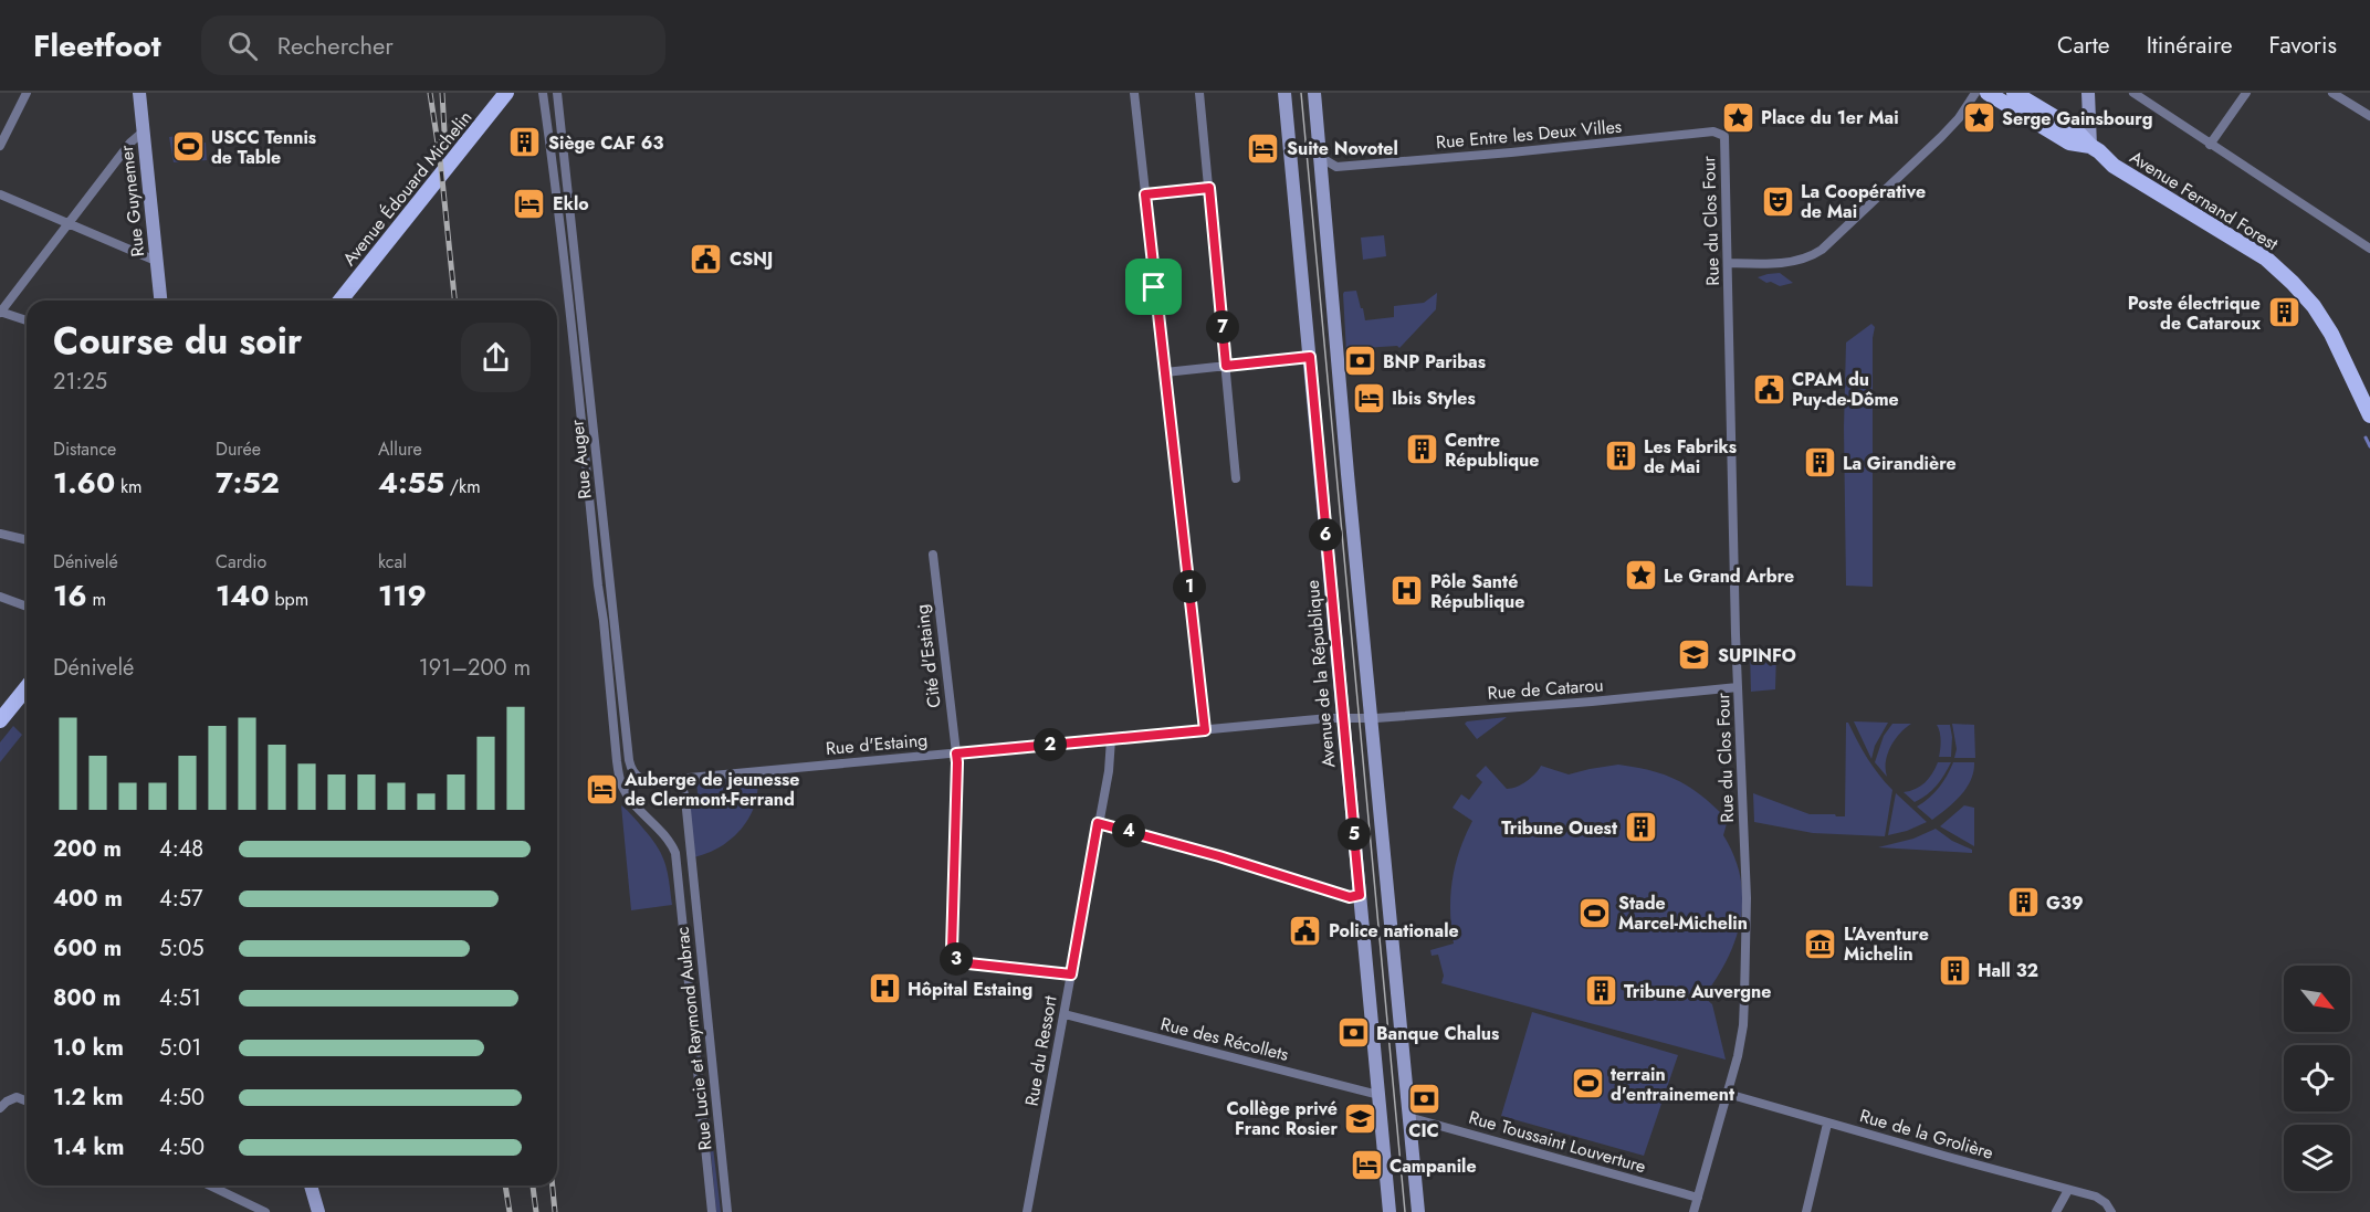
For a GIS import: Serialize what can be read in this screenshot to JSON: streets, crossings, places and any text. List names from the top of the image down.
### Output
{
  "streets": {
    "main road": [
      "Avenue Édouard Michelin",
      "Avenue Fernand Forest",
      "Rue Guynemer",
      "Avenue de la République"
    ],
    "street": [
      "Rue Entre les Deux Villes",
      "Rue du Clos Four",
      "Rue Auger",
      "Cité d'Estaing",
      "Rue de Catarou",
      "Rue d'Estaing",
      "Rue Lucie et Raymond Aubrac",
      "Rue des Récollets",
      "Rue du Ressort",
      "Rue de la Grolière",
      "Rue Toussaint Louverture"
    ]
  },
  "crossings": [
    ["Rue Entre les Deux Villes", "Rue du Clos Four"],
    ["Rue du Clos Four", "Rue de Catarou"],
    ["Rue du Clos Four", "Rue de la Grolière"],
    ["Rue du Clos Four", "Rue Toussaint Louverture"],
    ["Rue Auger", "Rue d'Estaing"],
    ["Rue Auger", "Rue Lucie et Raymond Aubrac"],
    ["Cité d'Estaing", "Rue d'Estaing"],
    ["Cité d'Estaing", "Rue du Ressort"],
    ["Avenue de la République", "Rue de Catarou"],
    ["Avenue de la République", "Rue d'Estaing"],
    ["Avenue de la République", "Rue des Récollets"],
    ["Rue de Catarou", "Rue d'Estaing"],
    ["Rue d'Estaing", "Rue Lucie et Raymond Aubrac"],
    ["Rue d'Estaing", "Rue du Ressort"],
    ["Rue des Récollets", "Rue du Ressort"]
  ],
  "places": {
    "place": ["Place du 1er Mai", "Serge Gainsbourg", "Le Grand Arbre"],
    "building": [
      "Siège CAF 63",
      "Poste électrique de Cataroux",
      "Centre République",
      "Les Fabriks de Mai",
      "La Girandière",
      "Tribune Ouest",
      "G39",
      "Hall 32",
      "Tribune Auvergne"
    ],
    "sports": ["USCC Tennis de Table", "Stade Marcel-Michelin", "terrain d'entrainement"],
    "hotel": [
      "Suite Novotel",
      "Eklo",
      "Ibis Styles",
      "Auberge de jeunesse de Clermont-Ferrand",
      "Campanile"
    ],
    "theatre": ["La Coopérative de Mai"],
    "public building": ["CSNJ", "CPAM du Puy-de-Dôme", "Police nationale"],
    "bank": ["BNP Paribas", "Banque Chalus", "CIC"],
    "hospital": ["Pôle Santé République", "Hôpital Estaing"],
    "school or university": ["SUPINFO", "Collège privé Franc Rosier"],
    "museum": ["L'Aventure Michelin"]
  },
  "north": "bottom right",
  "page": {
    "header": "Fleetfoot",
    "search": "Rechercher",
    "nav": ["Carte", "Itinéraire", "Favoris"],
    "heading": ["Course du soir", "21:25"],
    "pins": [
      "7",
      "6",
      "1",
      "2",
      "4",
      "5",
      "3"
    ],
    "stats": [
      ["Distance", "1.60 km"],
      ["Durée", "7:52"],
      ["Allure", "4:55 /km"],
      ["Dénivelé", "16 m"],
      ["Cardio", "140 bpm"],
      ["kcal", "119"]
    ],
    "chart": ["Dénivelé", "191–200 m"],
    "list": [
      {
        "name": "200 m",
        "note": "4:48"
      },
      {
        "name": "400 m",
        "note": "4:57"
      },
      {
        "name": "600 m",
        "note": "5:05"
      },
      {
        "name": "800 m",
        "note": "4:51"
      },
      {
        "name": "1.0 km",
        "note": "5:01"
      },
      {
        "name": "1.2 km",
        "note": "4:50"
      },
      {
        "name": "1.4 km",
        "note": "4:50"
      }
    ]
  }
}
